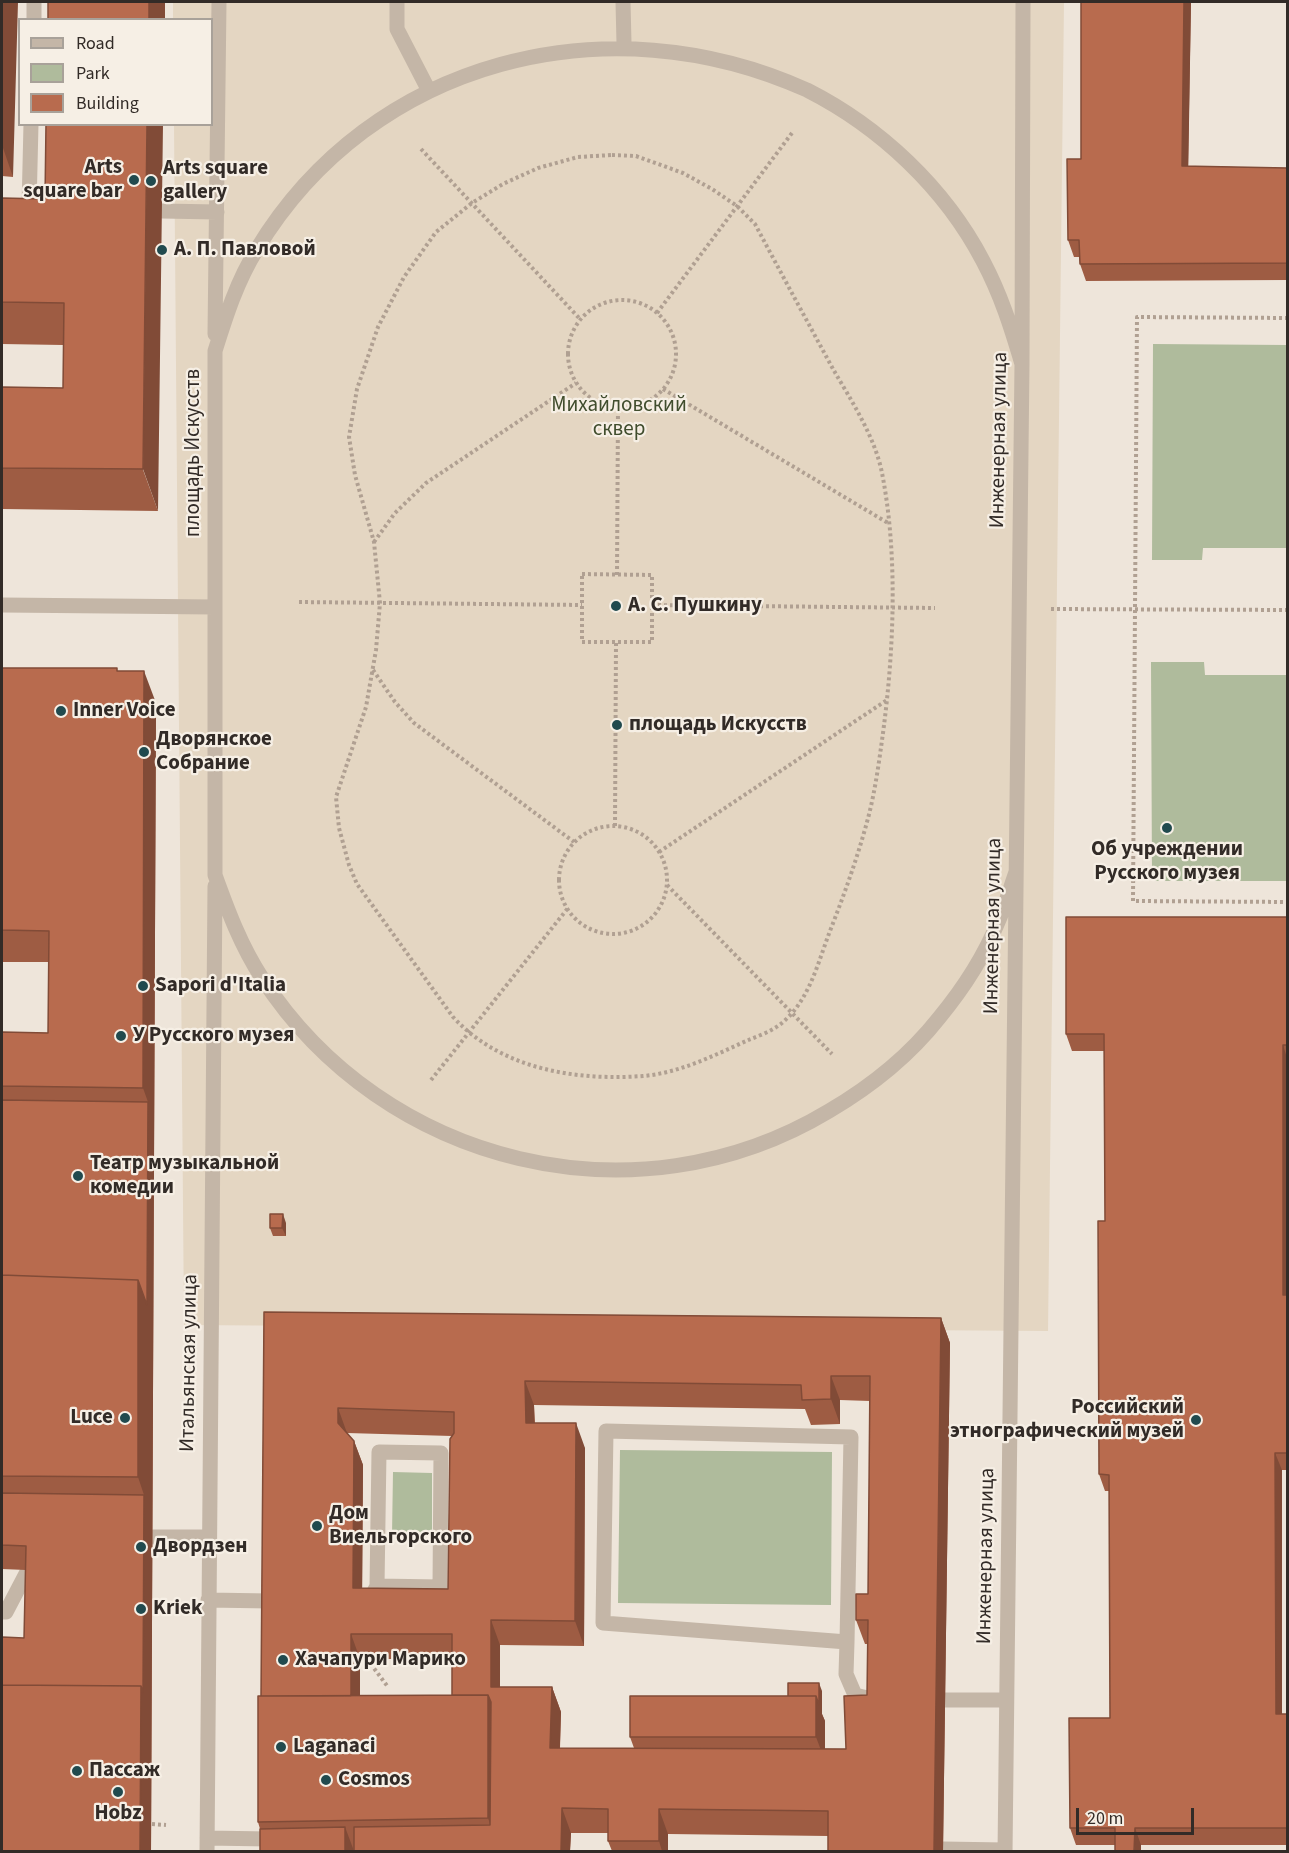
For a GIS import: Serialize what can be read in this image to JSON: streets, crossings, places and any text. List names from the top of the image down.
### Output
{
  "streets": {
    "street": ["Инженерная улица", "площадь Искусств", "Итальянская улица"]
  },
  "crossings": [
    ["Инженерная улица", "площадь Искусств"],
    ["площадь Искусств", "Итальянская улица"]
  ],
  "parks": ["Михайловский сквер"],
  "places": [
    "Arts square bar",
    "Arts square gallery",
    "А. П. Павловой",
    "А. С. Пушкину",
    "Inner Voice",
    "площадь Искусств",
    "Дворянское Собрание",
    "Об учреждении Русского музея",
    "Sapori d'Italia",
    "У Русского музея",
    "Театр музыкальной комедии",
    "Luce",
    "Российский этнографический музей",
    "Дом Виельгорского",
    "Двордзен",
    "Kriek",
    "Хачапури Марико",
    "Laganaci",
    "Пассаж",
    "Cosmos",
    "Hobz"
  ],
  "legend": ["Road", "Park", "Building"],
  "scale_bar": "20 m"
}
